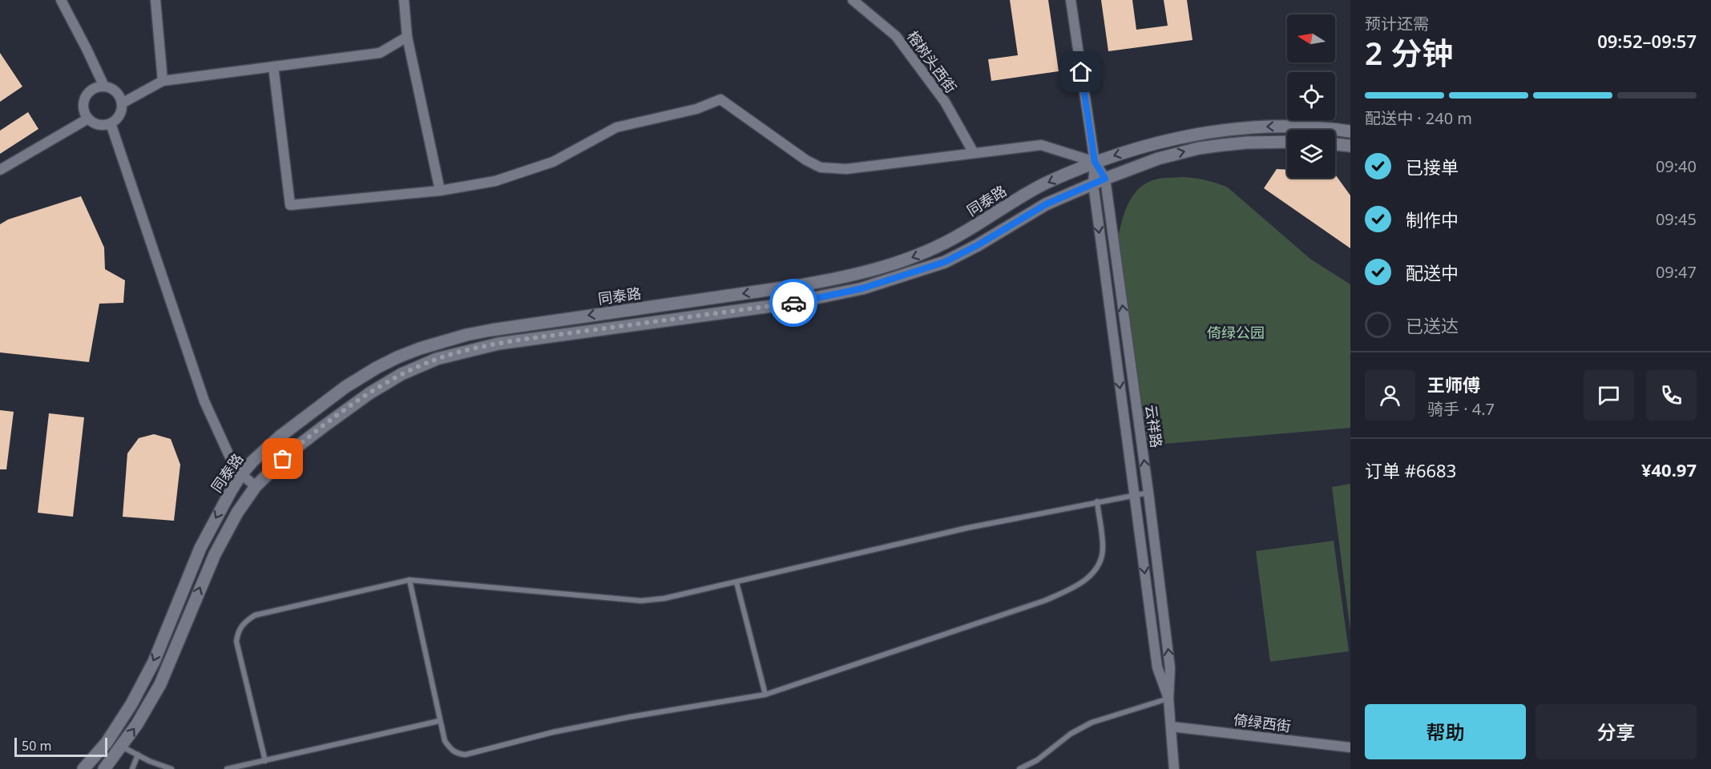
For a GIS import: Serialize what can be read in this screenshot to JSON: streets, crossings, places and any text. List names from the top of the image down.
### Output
{
  "streets": {
    "main road": ["同泰路"],
    "street": ["榕树头西街", "云祥路", "倚绿西街"]
  },
  "crossings": [
    ["同泰路", "云祥路"],
    ["云祥路", "倚绿西街"]
  ],
  "parks": ["倚绿公园"],
  "scale_bar": "50 m",
  "north": "left",
  "page": {
    "heading": ["2 分钟", "预计还需", "09:52–09:57"],
    "panel": [
      "王师傅",
      "骑手 · 4.7",
      "订单 #6683",
      "¥40.97"
    ],
    "bar": "配送中 · 240 m",
    "list": [
      ["已接单", "09:40"],
      ["制作中", "09:45"],
      ["配送中", "09:47"],
      "已送达"
    ],
    "buttons": ["帮助", "分享"],
    "scale": "50 m"
  }
}
